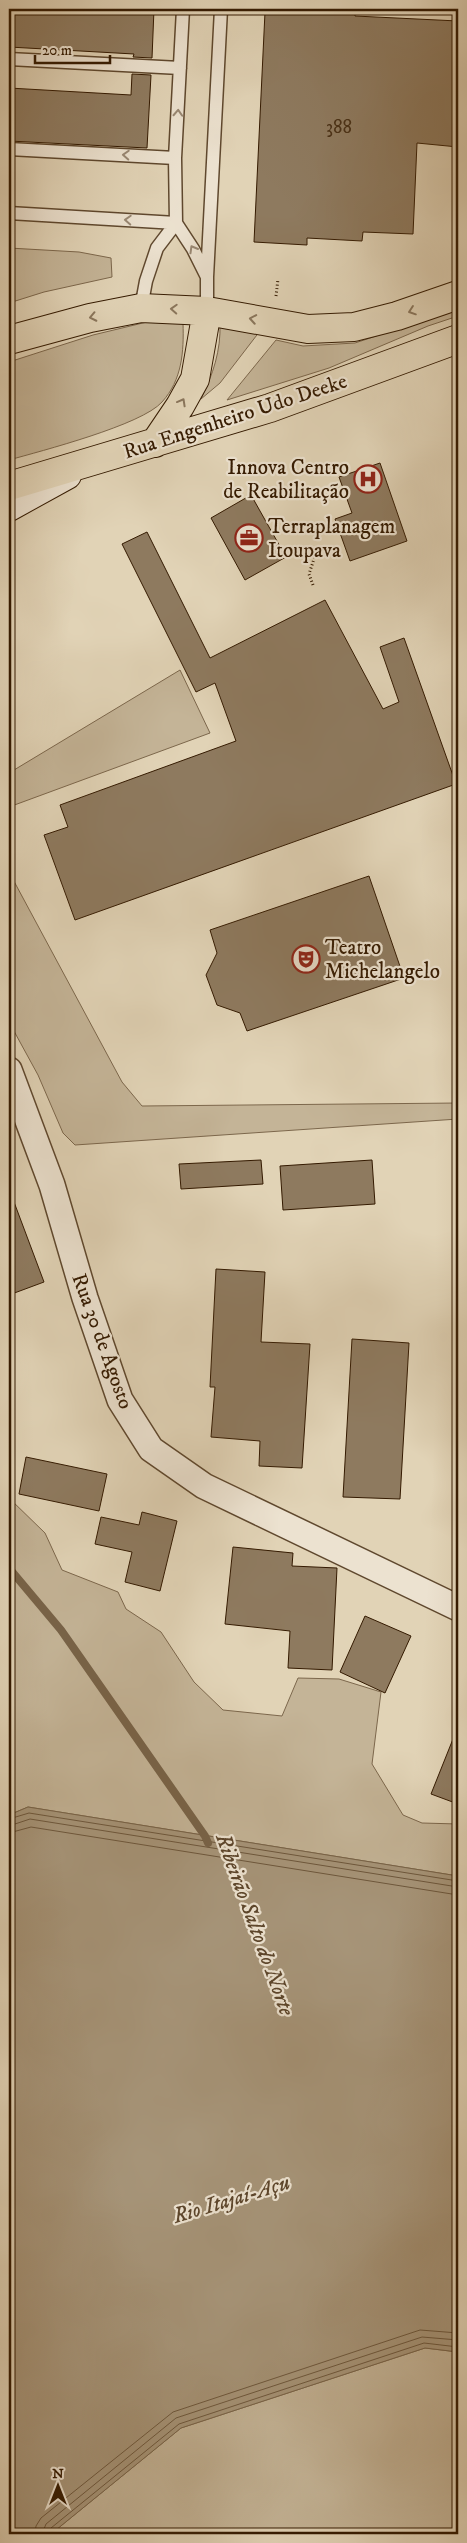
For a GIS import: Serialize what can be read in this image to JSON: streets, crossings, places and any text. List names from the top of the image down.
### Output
{
  "streets": {
    "main road": ["Rua Engenheiro Udo Deeke"],
    "street": ["Rua 30 de Agosto"]
  },
  "water": ["Ribeirão Salto do Norte", "Rio Itajaí-Açu"],
  "places": {
    "hospital": ["Innova Centro de Reabilitação"],
    "office": ["Terraplanagem Itoupava"],
    "theatre": ["Teatro Michelangelo"]
  },
  "house_numbers": ["388"],
  "scale_bar": "20 m",
  "north": "top"
}
